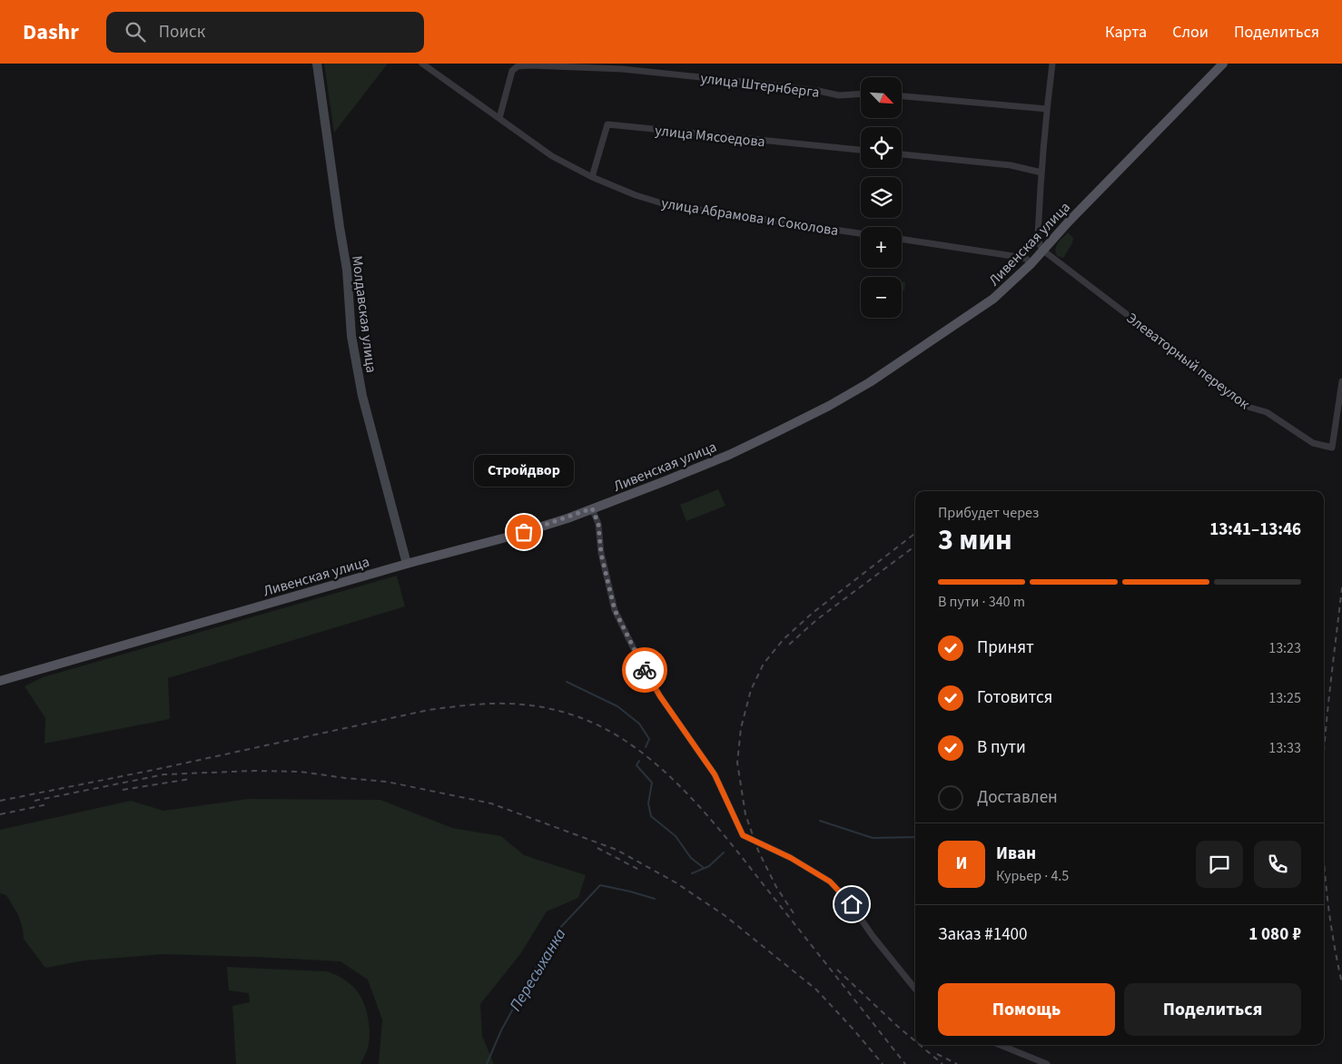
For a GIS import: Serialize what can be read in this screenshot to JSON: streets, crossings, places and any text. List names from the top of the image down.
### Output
{
  "streets": {
    "main road": ["Ливенская улица"],
    "street": [
      "улица Штернберга",
      "улица Мясоедова",
      "улица Абрамова и Соколова",
      "Молдавская улица",
      "Элеваторный переулок"
    ]
  },
  "crossings": [
    ["улица Штернберга", "улица Абрамова и Соколова"],
    ["улица Мясоедова", "улица Абрамова и Соколова"],
    ["Ливенская улица", "Молдавская улица"],
    ["Ливенская улица", "Элеваторный переулок"]
  ],
  "water": ["Пересыханка"],
  "places": ["Стройдвор"],
  "north": "bottom right",
  "page": {
    "header": "Dashr",
    "search": "Поиск",
    "nav": ["Карта", "Слои", "Поделиться"],
    "map_buttons": ["+", "−"],
    "bubble": "Стройдвор",
    "heading": ["3 мин", "Прибудет через", "13:41–13:46"],
    "panel": [
      "Иван",
      "Курьер · 4.5",
      "Заказ #1400",
      "1 080 ₽"
    ],
    "bar": "В пути · 340 m",
    "list": [
      ["Принят", "13:23"],
      ["Готовится", "13:25"],
      ["В пути", "13:33"],
      "Доставлен"
    ],
    "round": "И",
    "buttons": ["Помощь", "Поделиться"]
  }
}
